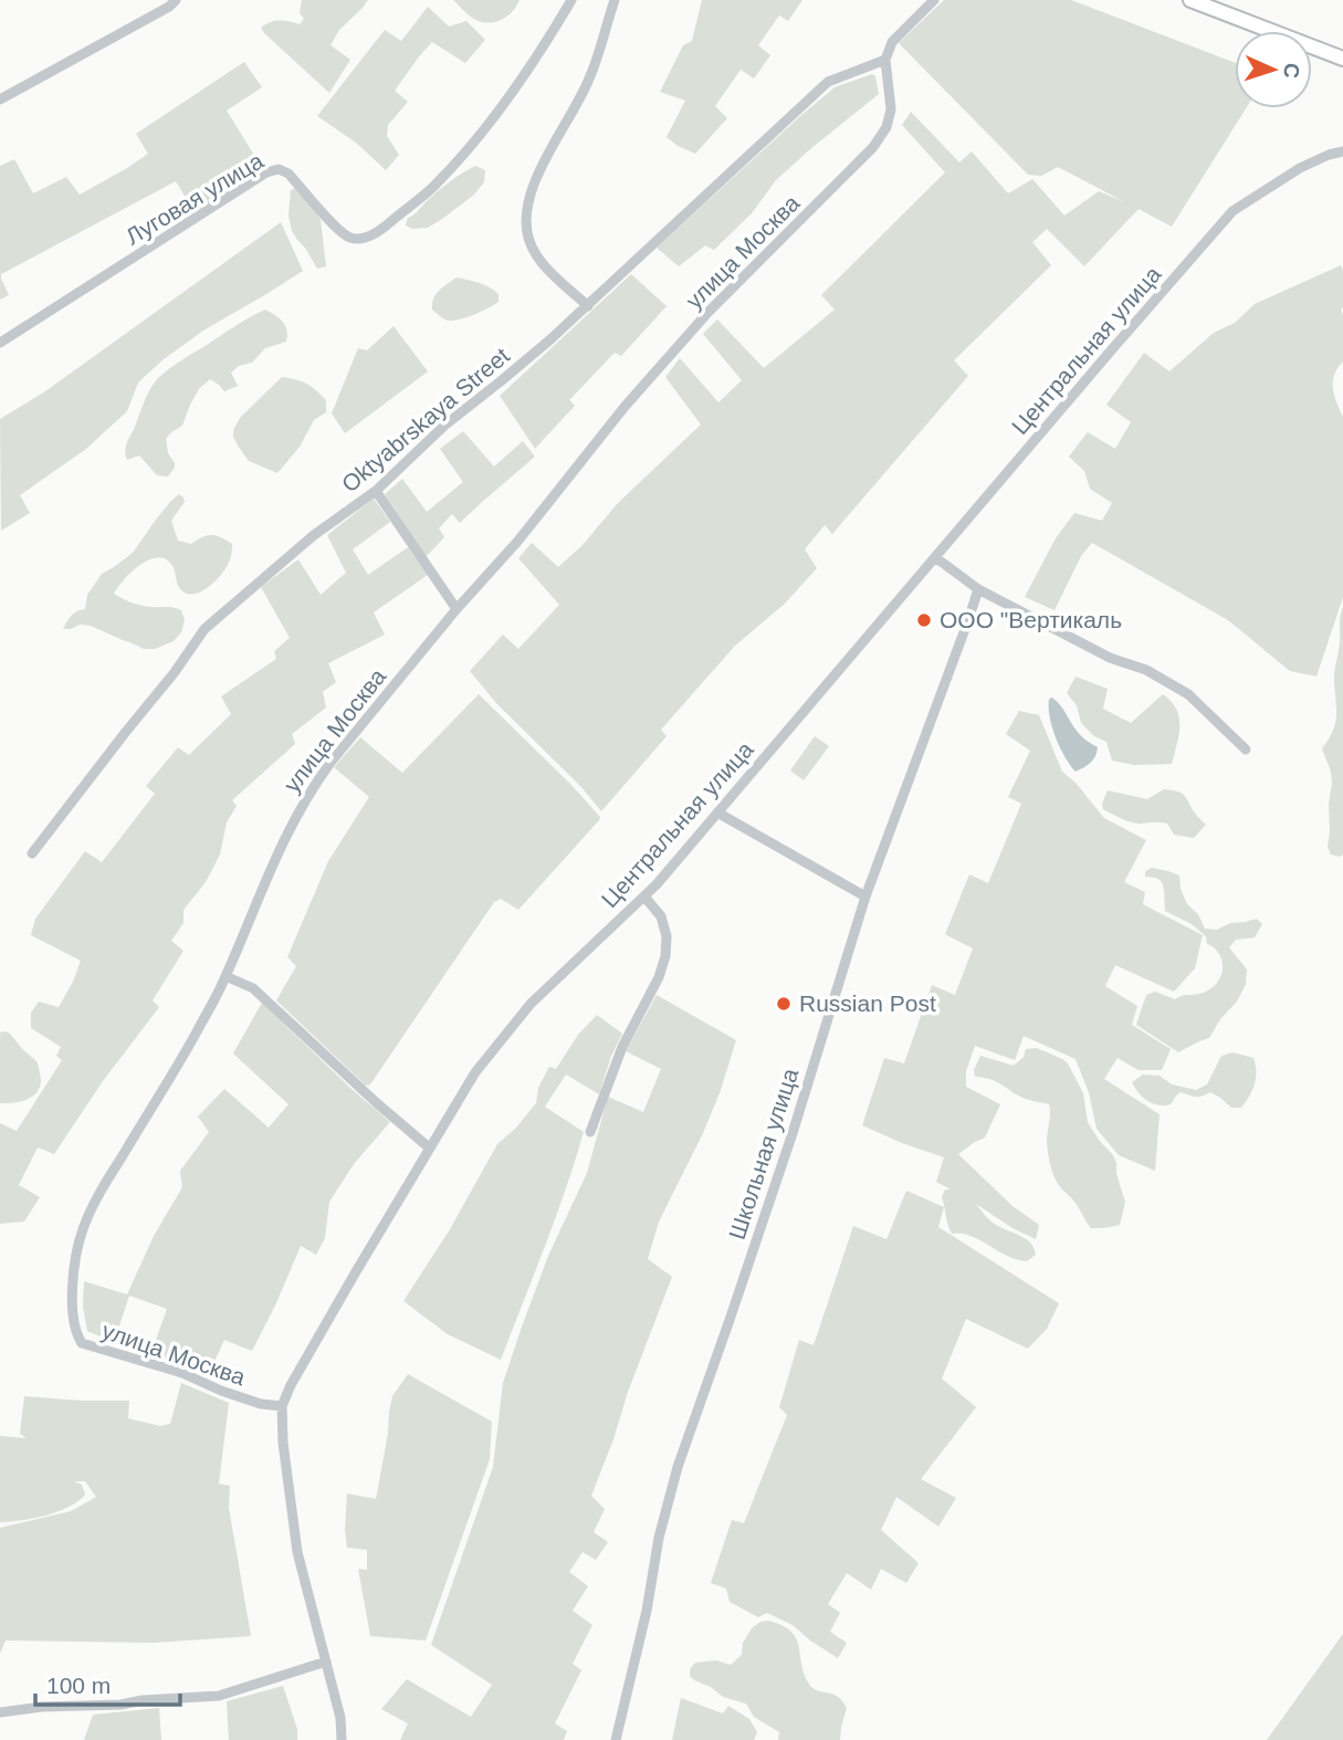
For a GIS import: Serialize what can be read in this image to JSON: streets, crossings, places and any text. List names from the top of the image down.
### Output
{
  "streets": {
    "street": [
      "Луговая улица",
      "улица Москва",
      "Центральная улица",
      "Oktyabrskaya Street",
      "Школьная улица"
    ]
  },
  "crossings": [
    ["улица Москва", "Центральная улица"],
    ["улица Москва", "Oktyabrskaya Street"]
  ],
  "places": ["ООО \"Вертикаль", "Russian Post"],
  "scale_bar": "100 m",
  "north": "right"
}
